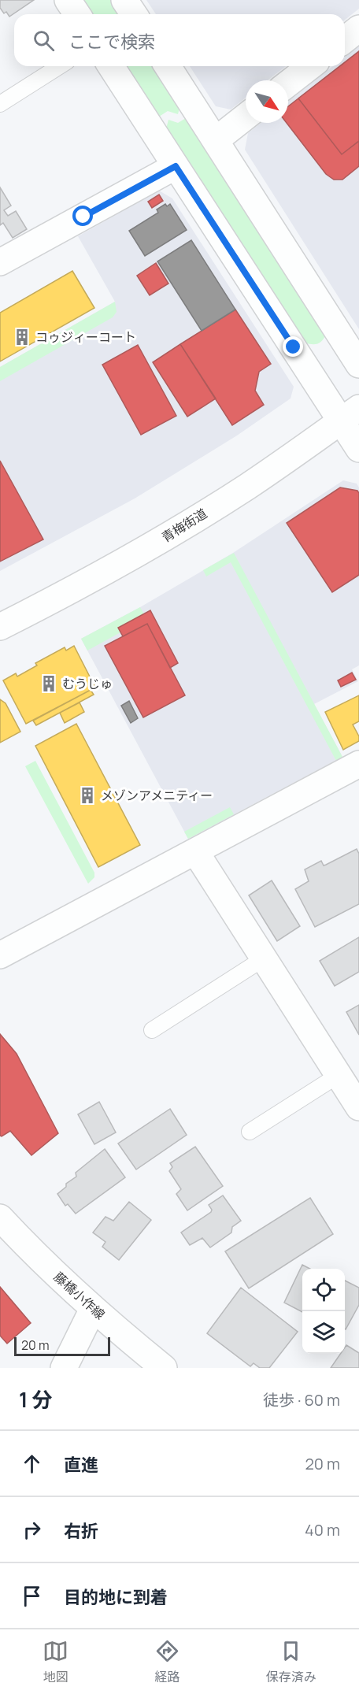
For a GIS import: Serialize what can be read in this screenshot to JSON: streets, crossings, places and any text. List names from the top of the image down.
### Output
{
  "streets": {
    "street": ["青梅街道", "藤橋小作線"]
  },
  "places": {
    "building": ["コゥジィーコート", "むうじゅ", "メゾンアメニティー"]
  },
  "scale_bar": "20 m",
  "north": "bottom right",
  "page": {
    "search": "ここで検索",
    "scale": "20 m",
    "heading": ["1 分", "徒歩 · 60 m"],
    "list": [
      ["直進", "20 m"],
      ["右折", "40 m"],
      "目的地に到着"
    ],
    "nav": ["地図", "経路", "保存済み"]
  }
}
